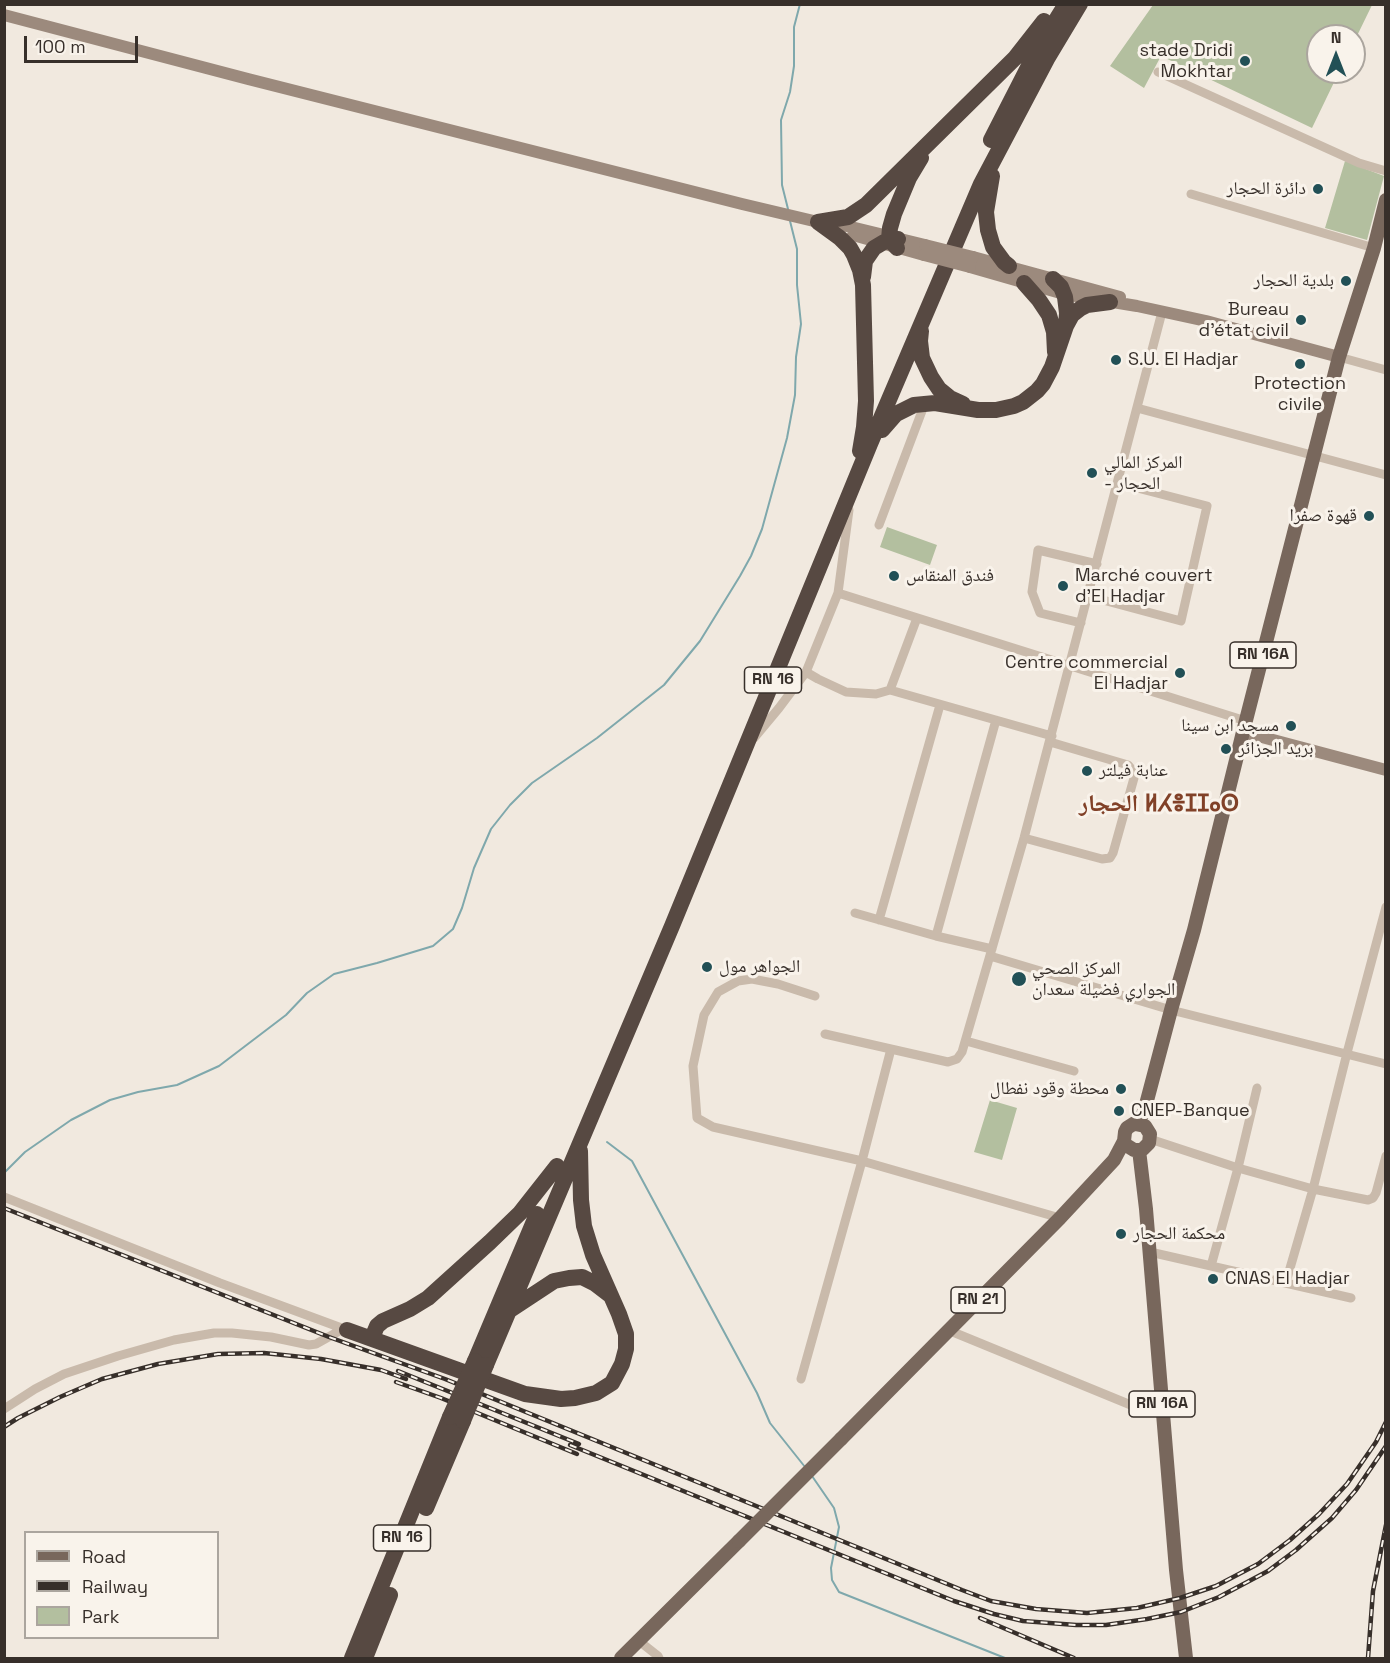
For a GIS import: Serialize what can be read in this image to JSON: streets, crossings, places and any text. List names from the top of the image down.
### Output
{
  "streets": {
    "highway": ["RN 16"],
    "main road": ["RN 16A", "RN 21"]
  },
  "crossings": [
    ["RN 16A", "RN 21"]
  ],
  "districts": ["الحجار ⵍⵃⴻⵊⵊⴰⵔ"],
  "places": [
    "stade Dridi Mokhtar",
    "دائرة الحجار",
    "بلدية الحجار",
    "Bureau d'état civil",
    "S.U. El Hadjar",
    "Protection civile",
    "المركز المالي - الحجار",
    "قهوة صفرا",
    "فندق المنقاس",
    "Marché couvert d'El Hadjar",
    "Centre commercial El Hadjar",
    "مسجد ابن سينا",
    "بريد الجزائر",
    "عنابة فيلتر",
    "الجواهر مول",
    "المركز الصحي الجواري فضيلة سعدان",
    "محطة وقود نفطال",
    "CNEP-Banque",
    "محكمة الحجار",
    "CNAS El Hadjar"
  ],
  "legend": ["Road", "Railway", "Park"],
  "scale_bar": "100 m",
  "north": "top"
}
